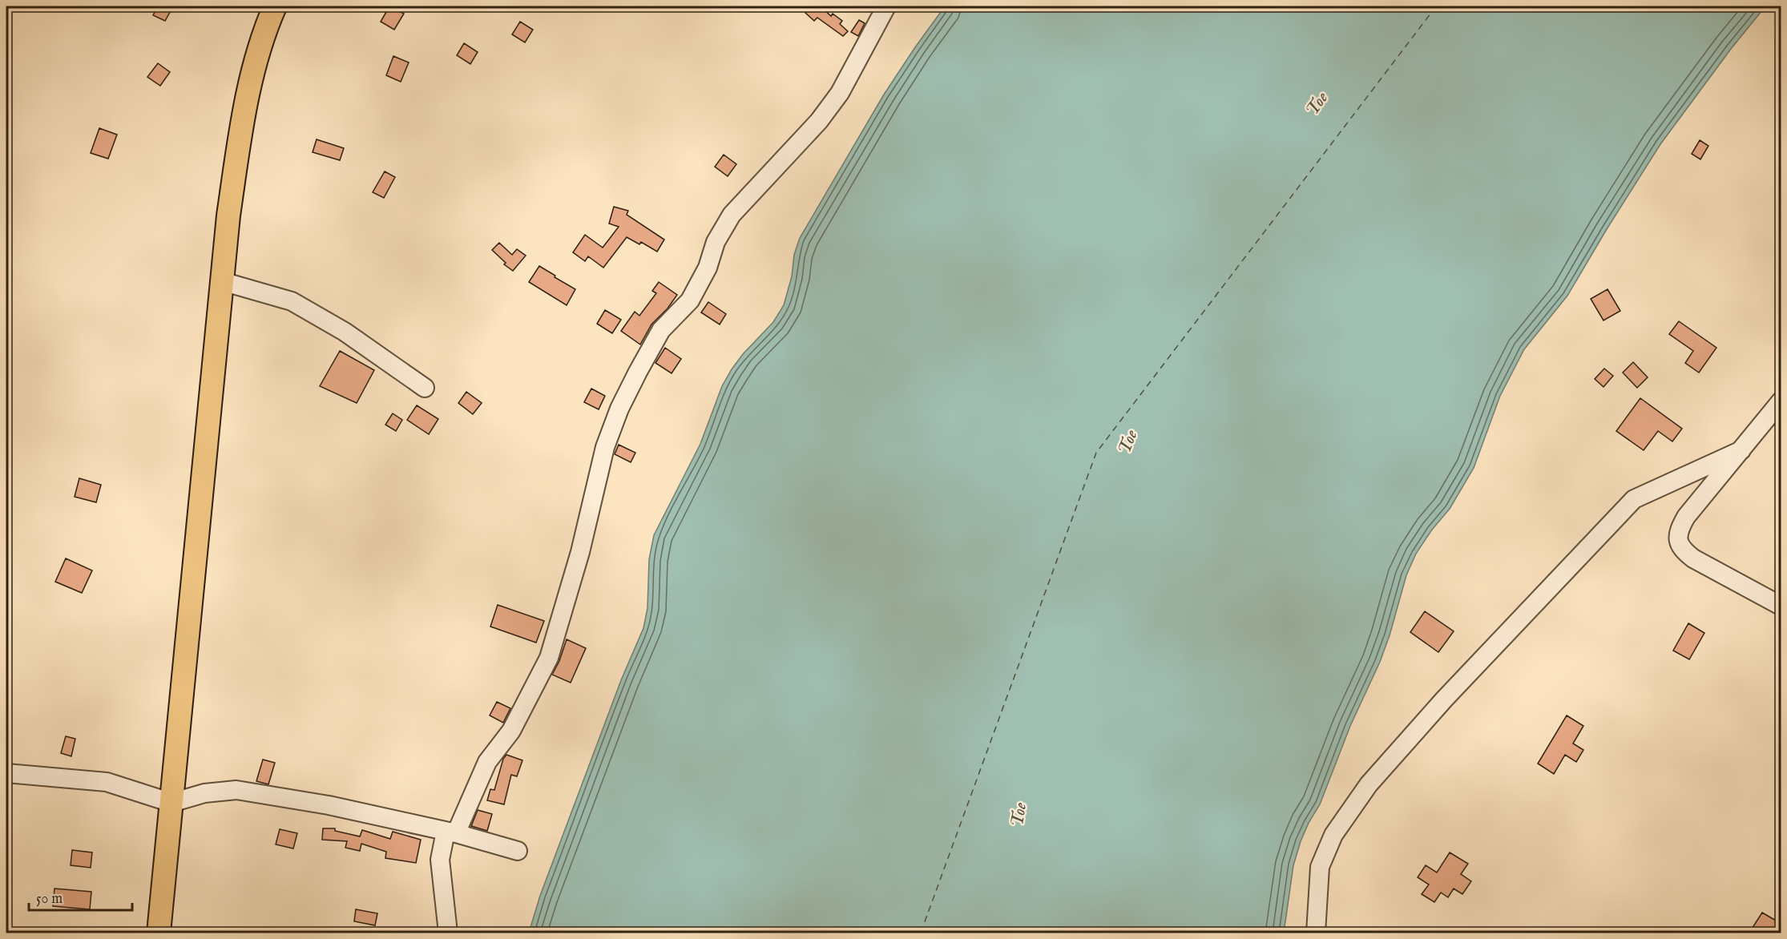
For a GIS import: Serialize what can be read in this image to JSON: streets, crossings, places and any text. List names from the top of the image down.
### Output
{
  "water": ["Toe"],
  "scale_bar": "50 m"
}
